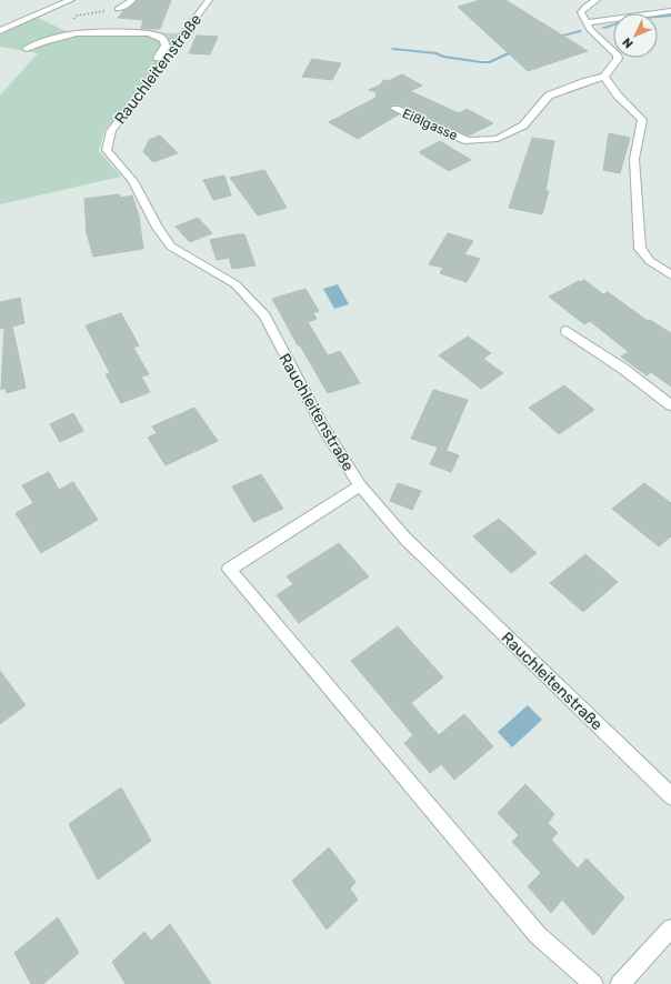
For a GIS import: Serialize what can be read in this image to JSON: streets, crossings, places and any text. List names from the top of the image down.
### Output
{
  "streets": {
    "street": ["Rauchleitenstraße", "Eißlgasse"]
  },
  "north": "bottom left"
}
